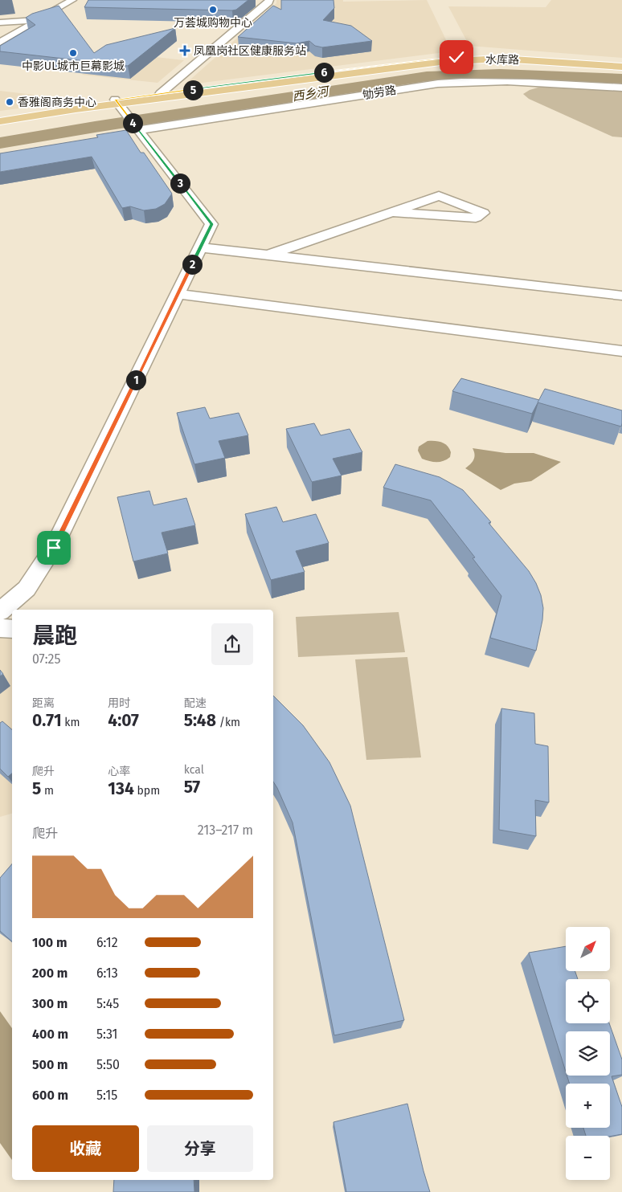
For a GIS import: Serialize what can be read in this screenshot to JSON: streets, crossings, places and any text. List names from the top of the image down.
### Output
{
  "streets": {
    "main road": ["水库路"],
    "street": ["劬劳路"]
  },
  "water": ["西乡河"],
  "places": {
    "other": ["万荟城购物中心", "中影UL城市巨幕影城", "香雅阁商务中心"],
    "health": ["凤凰岗社区健康服务站"]
  },
  "north": "top right",
  "page": {
    "pins": [
      "6",
      "5",
      "4",
      "3",
      "2",
      "1"
    ],
    "heading": ["晨跑", "07:25"],
    "stats": [
      ["距离", "0.71 km"],
      ["用时", "4:07"],
      ["配速", "5:48 /km"],
      ["爬升", "5 m"],
      ["心率", "134 bpm"],
      ["kcal", "57"]
    ],
    "chart": ["爬升", "213–217 m"],
    "map_buttons": ["+", "−"],
    "list": [
      {
        "name": "100 m",
        "note": "6:12"
      },
      {
        "name": "200 m",
        "note": "6:13"
      },
      {
        "name": "300 m",
        "note": "5:45"
      },
      {
        "name": "400 m",
        "note": "5:31"
      },
      {
        "name": "500 m",
        "note": "5:50"
      },
      {
        "name": "600 m",
        "note": "5:15"
      }
    ],
    "buttons": ["收藏", "分享"]
  }
}
